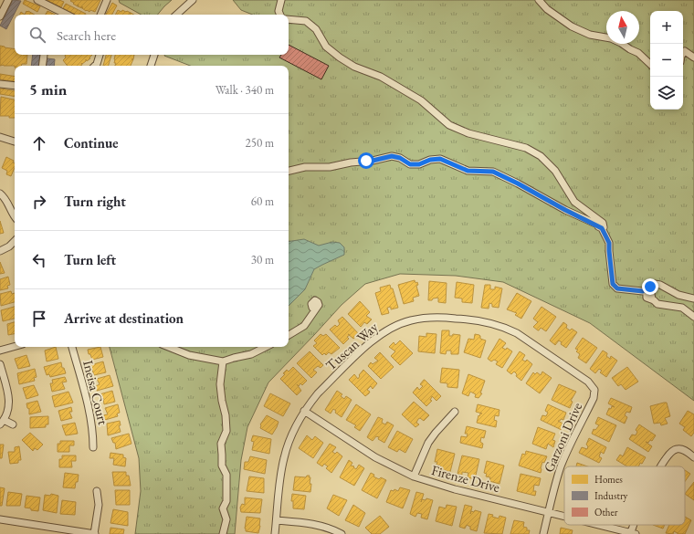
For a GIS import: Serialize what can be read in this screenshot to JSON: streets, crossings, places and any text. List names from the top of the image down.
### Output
{
  "streets": {
    "street": [
      "Tuscan Way",
      "Ineisa Court",
      "Garzoni Drive",
      "Firenze Drive"
    ]
  },
  "crossings": [
    ["Tuscan Way", "Garzoni Drive"],
    ["Tuscan Way", "Firenze Drive"],
    ["Garzoni Drive", "Firenze Drive"]
  ],
  "legend": ["Homes", "Industry", "Other"],
  "north": "top",
  "page": {
    "map_buttons": ["+", "−"],
    "search": "Search here",
    "heading": ["5 min", "Walk · 340 m"],
    "list": [
      ["Continue", "250 m"],
      ["Turn right", "60 m"],
      ["Turn left", "30 m"],
      "Arrive at destination"
    ]
  }
}
